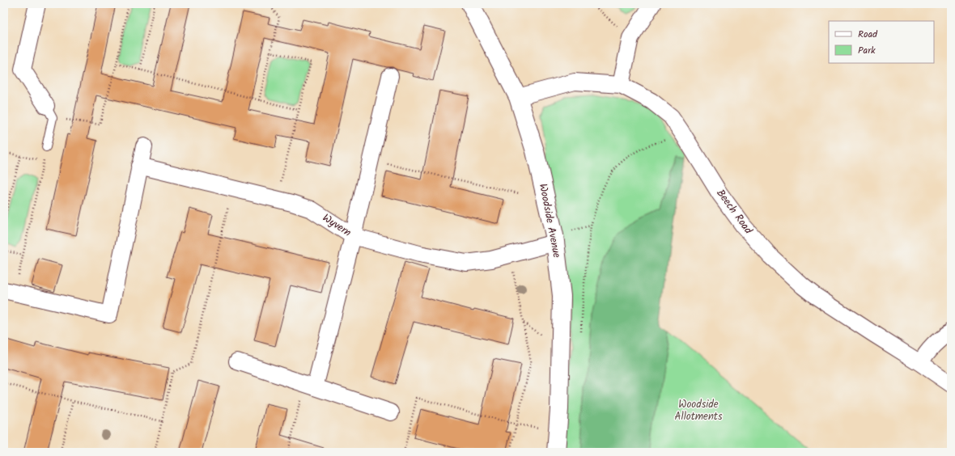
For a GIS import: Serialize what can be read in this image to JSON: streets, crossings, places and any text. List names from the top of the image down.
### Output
{
  "streets": {
    "street": ["Beech Road", "Woodside Avenue", "Wyvern"]
  },
  "crossings": [
    ["Beech Road", "Woodside Avenue"],
    ["Woodside Avenue", "Wyvern"]
  ],
  "parks": ["Woodside Allotments"],
  "legend": ["Road", "Park"]
}
